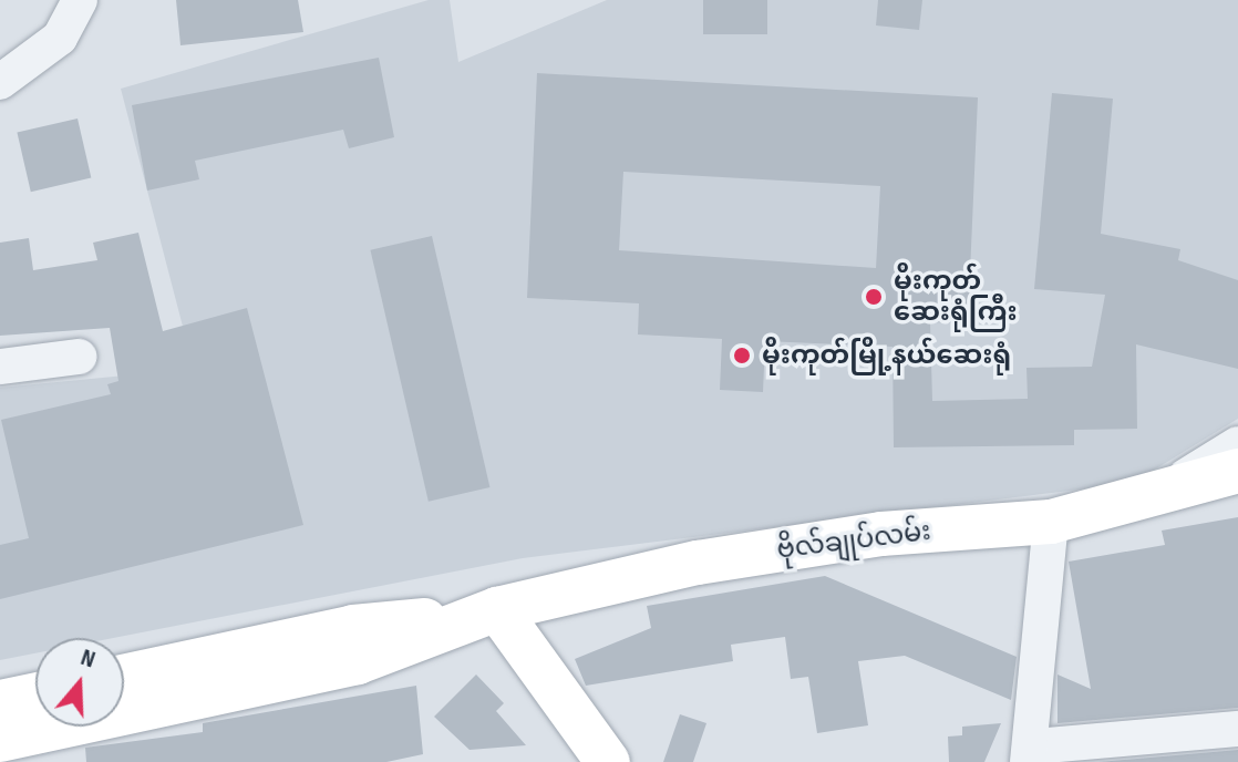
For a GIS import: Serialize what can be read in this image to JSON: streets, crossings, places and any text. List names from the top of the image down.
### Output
{
  "streets": {
    "main road": ["ဗိုလ်‌ချုပ်‌လမ်း"]
  },
  "places": ["မိုးကုတ်‌ ‌ဆေးရုံကြီး", "မိုးကုတ်မြို့နယ်ဆေးရုံ"],
  "north": "top"
}
